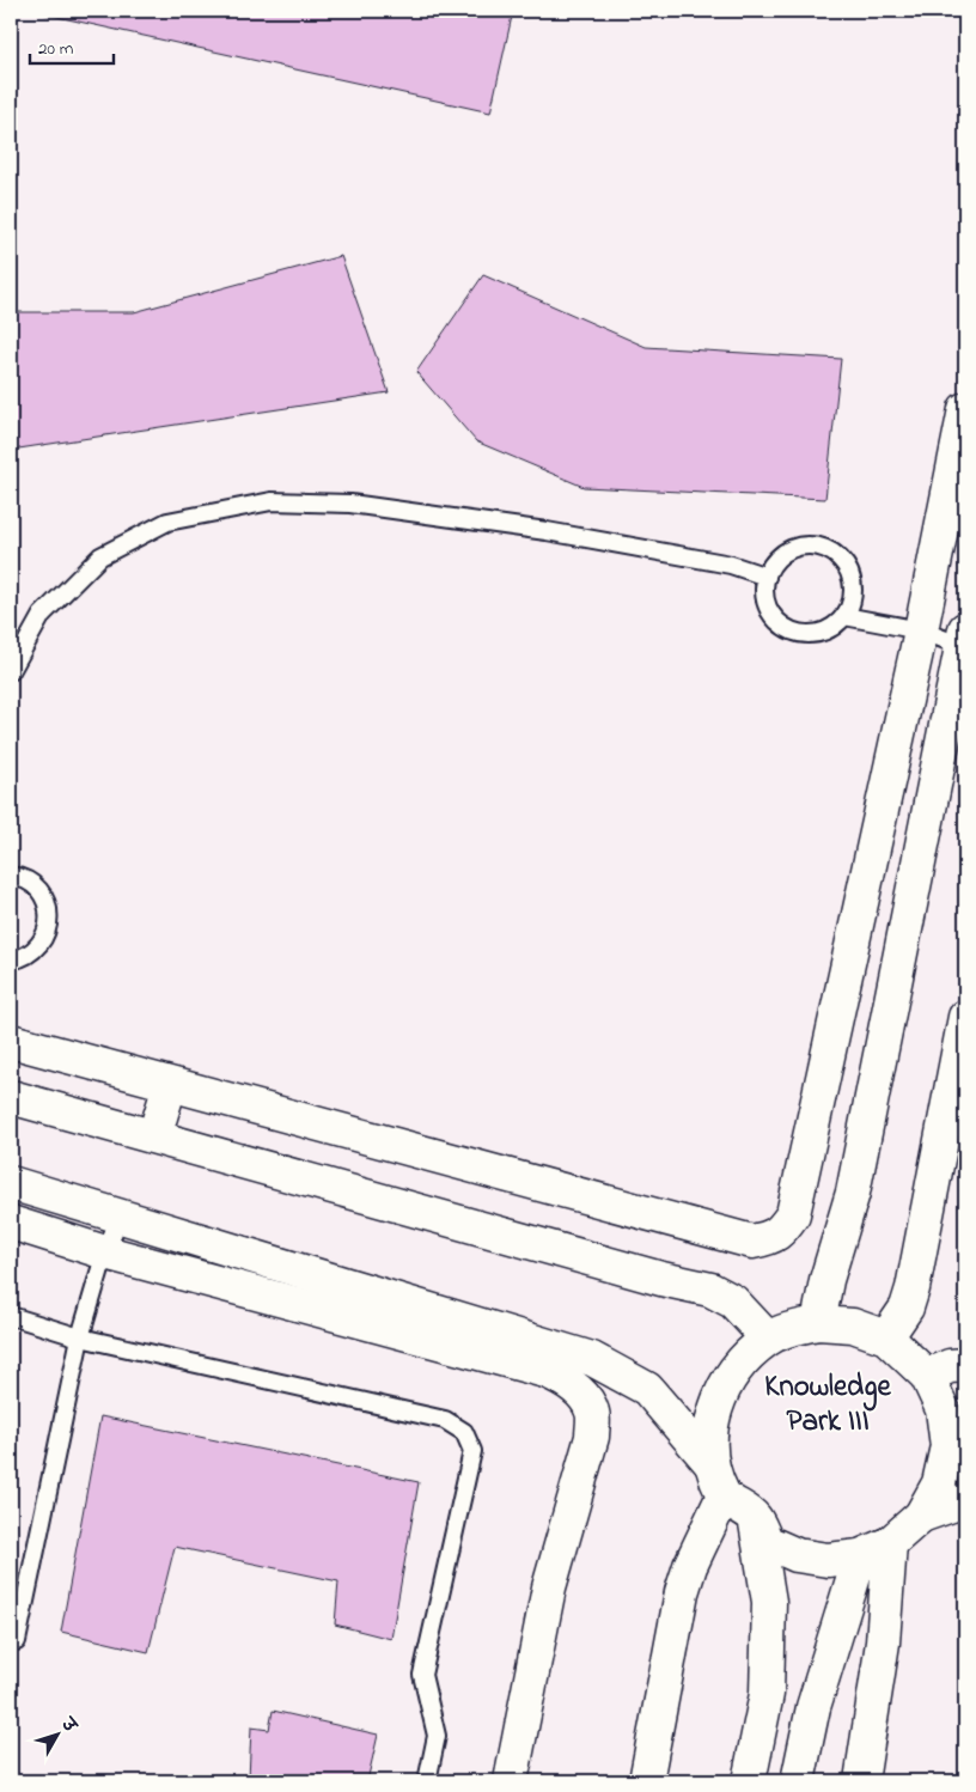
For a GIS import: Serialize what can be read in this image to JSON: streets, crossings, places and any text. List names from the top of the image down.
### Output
{
  "districts": ["Knowledge Park III"],
  "scale_bar": "20 m",
  "north": "top right"
}
